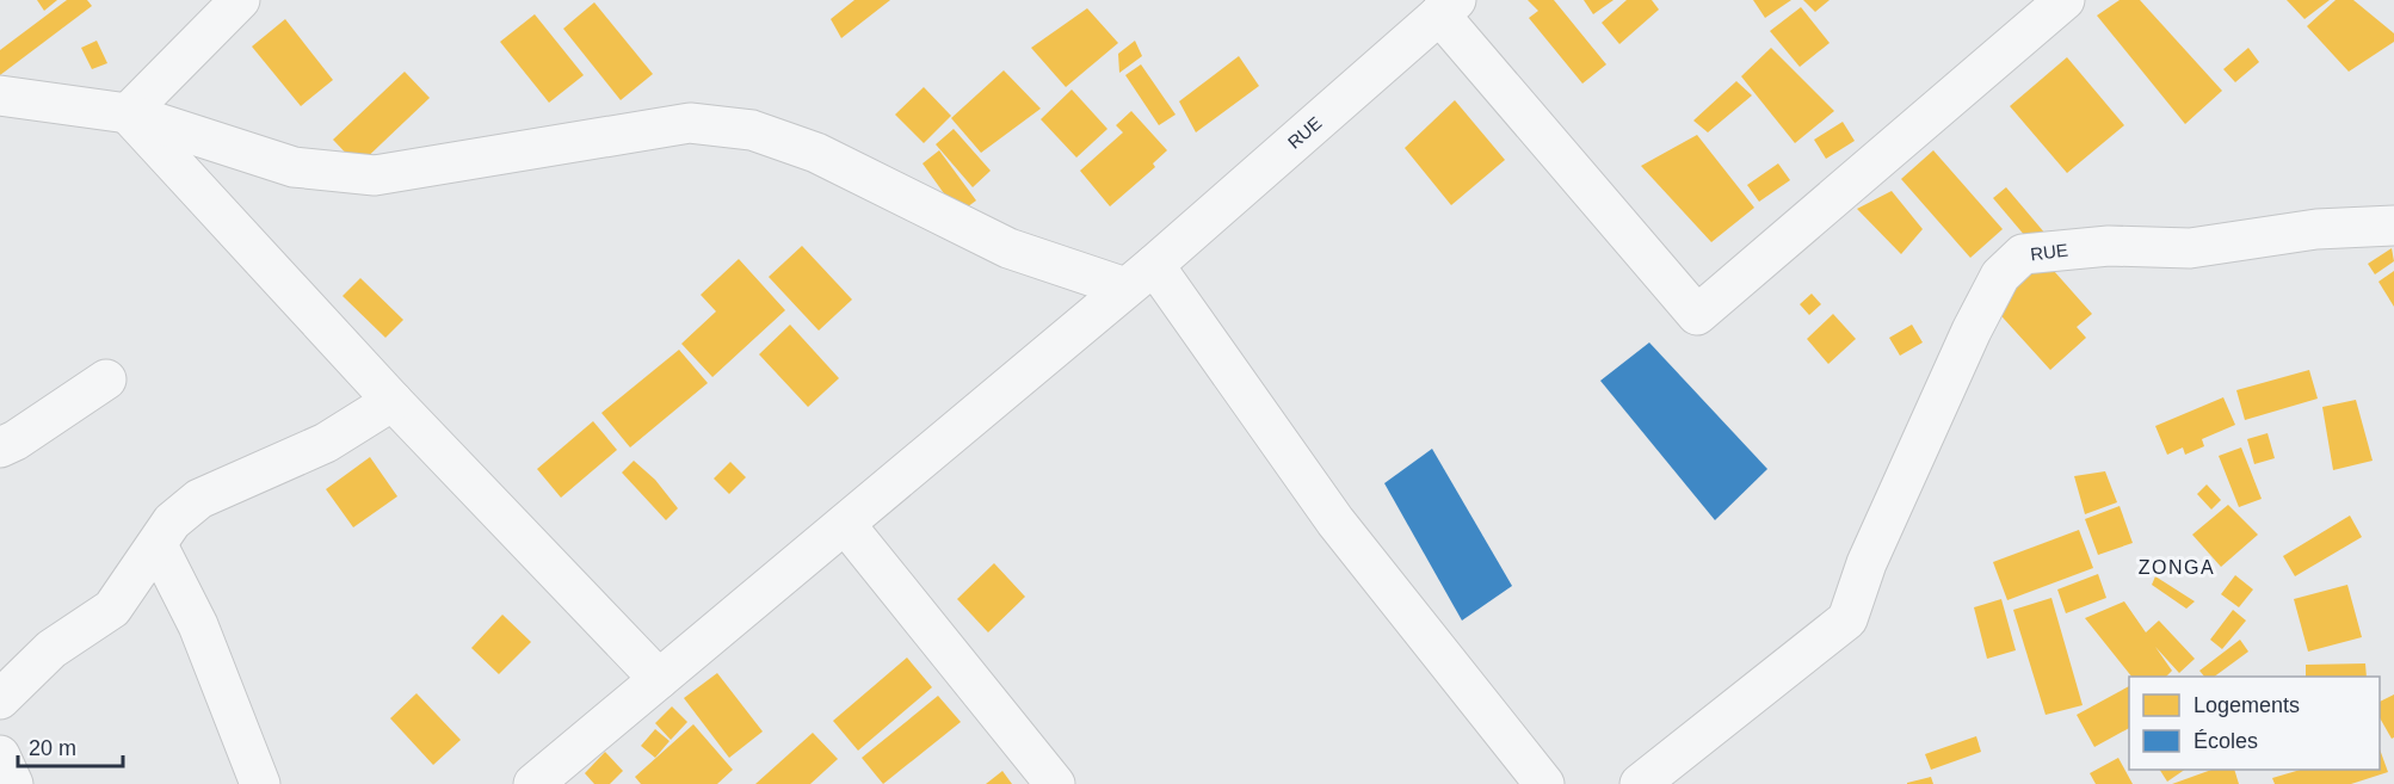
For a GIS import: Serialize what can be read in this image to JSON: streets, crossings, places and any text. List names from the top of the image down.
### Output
{
  "streets": {
    "street": ["RUE"]
  },
  "districts": ["ZONGA"],
  "legend": ["Logements", "Écoles"],
  "scale_bar": "20 m"
}
